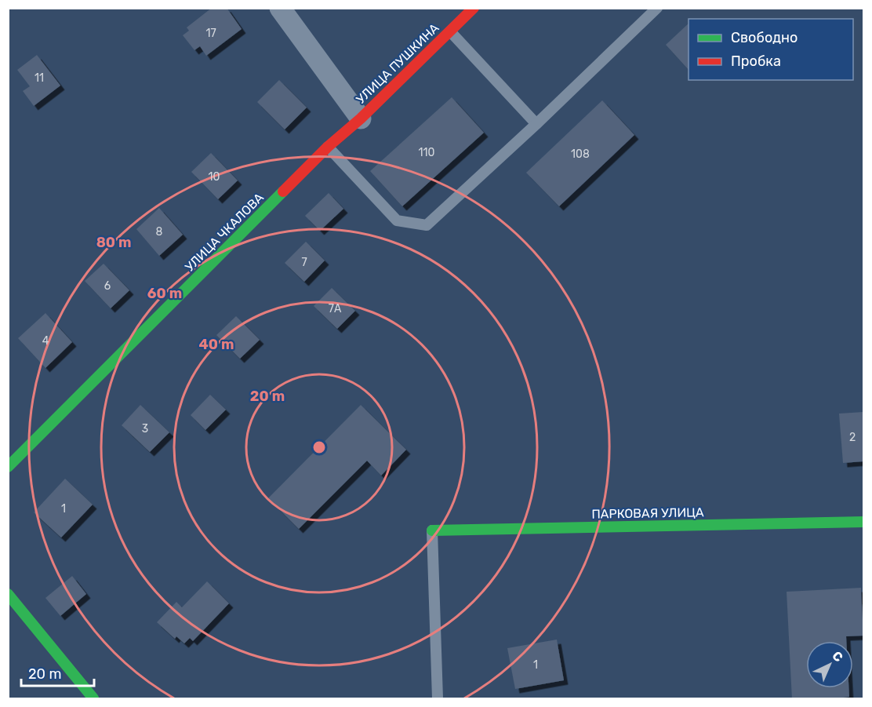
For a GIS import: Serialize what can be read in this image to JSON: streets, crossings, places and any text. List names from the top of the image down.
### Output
{
  "streets": {
    "street": ["УЛИЦА ПУШКИНА", "УЛИЦА ЧКАЛОВА", "ПАРКОВАЯ УЛИЦА"]
  },
  "crossings": [
    ["УЛИЦА ПУШКИНА", "УЛИЦА ЧКАЛОВА"]
  ],
  "house_numbers": [
    "17",
    "11",
    "110",
    "108",
    "10",
    "8",
    "7",
    "6",
    "7А",
    "4",
    "3",
    "2",
    "1",
    "1"
  ],
  "legend": ["Свободно", "Пробка"],
  "scale_bar": "20 m",
  "north": "top right",
  "rings": [
    "80 m",
    "60 m",
    "40 m",
    "20 m"
  ]
}
